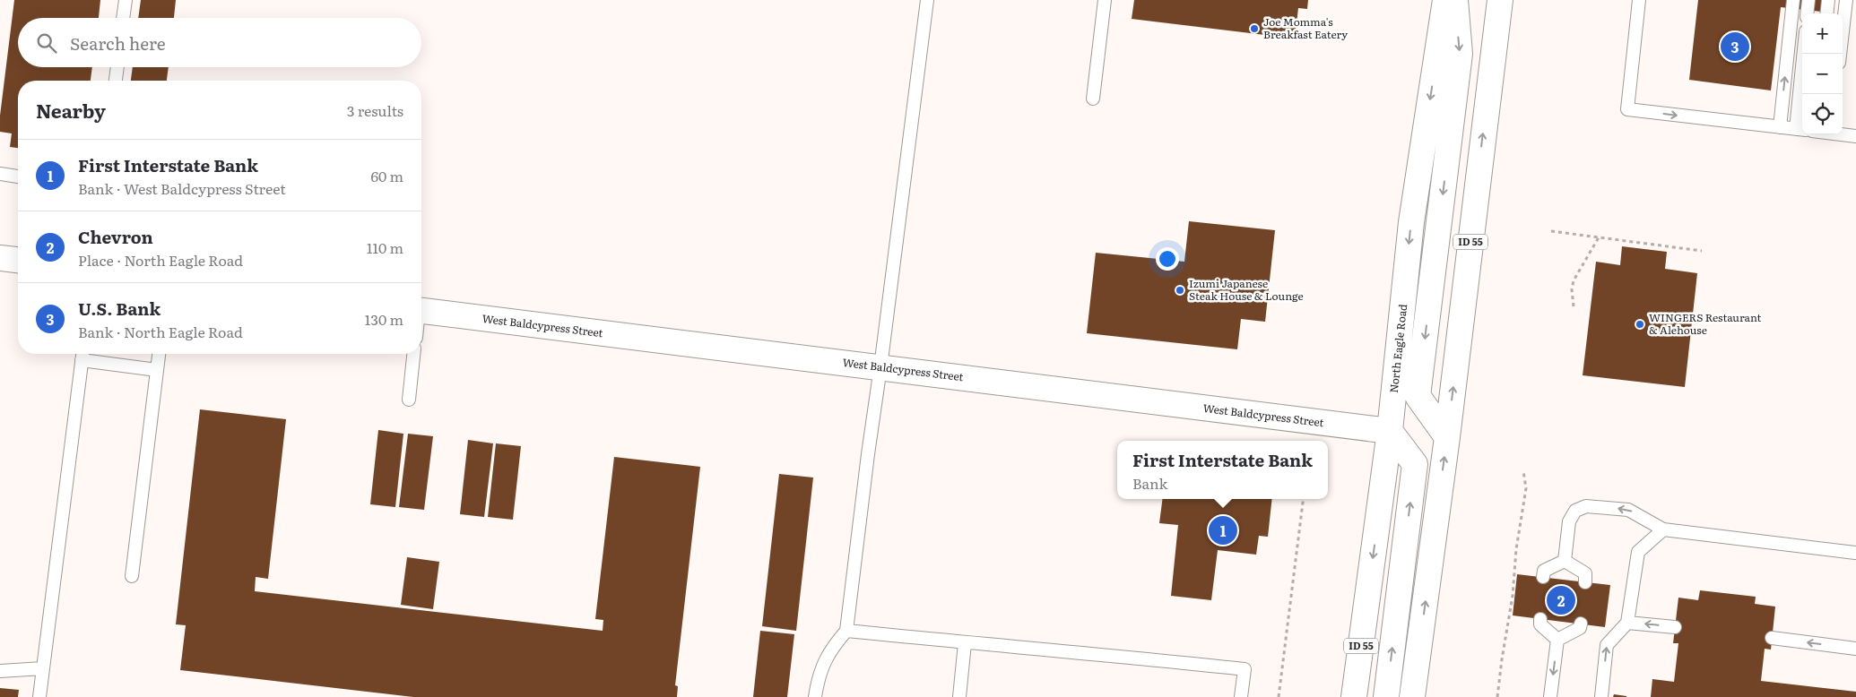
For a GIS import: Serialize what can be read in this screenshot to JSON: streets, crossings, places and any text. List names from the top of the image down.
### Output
{
  "streets": {
    "main road": ["ID 55", "West Baldcypress Street", "North Eagle Road"]
  },
  "crossings": [
    ["West Baldcypress Street", "North Eagle Road"]
  ],
  "places": ["Joe Momma's Breakfast Eatery", "Izumi Japanese Steak House & Lounge", "WINGERS Restaurant & Alehouse"],
  "page": {
    "map_buttons": ["+", "−"],
    "search": "Search here",
    "pins": ["3", "1", "2"],
    "heading": ["Nearby", "3 results"],
    "list": [
      {
        "mark": "1",
        "name": "First Interstate Bank",
        "note": "Bank · West Baldcypress Street",
        "value": "60 m"
      },
      {
        "mark": "2",
        "name": "Chevron",
        "note": "Place · North Eagle Road",
        "value": "110 m"
      },
      {
        "mark": "3",
        "name": "U.S. Bank",
        "note": "Bank · North Eagle Road",
        "value": "130 m"
      }
    ],
    "popup": ["First Interstate Bank", "Bank"]
  }
}
